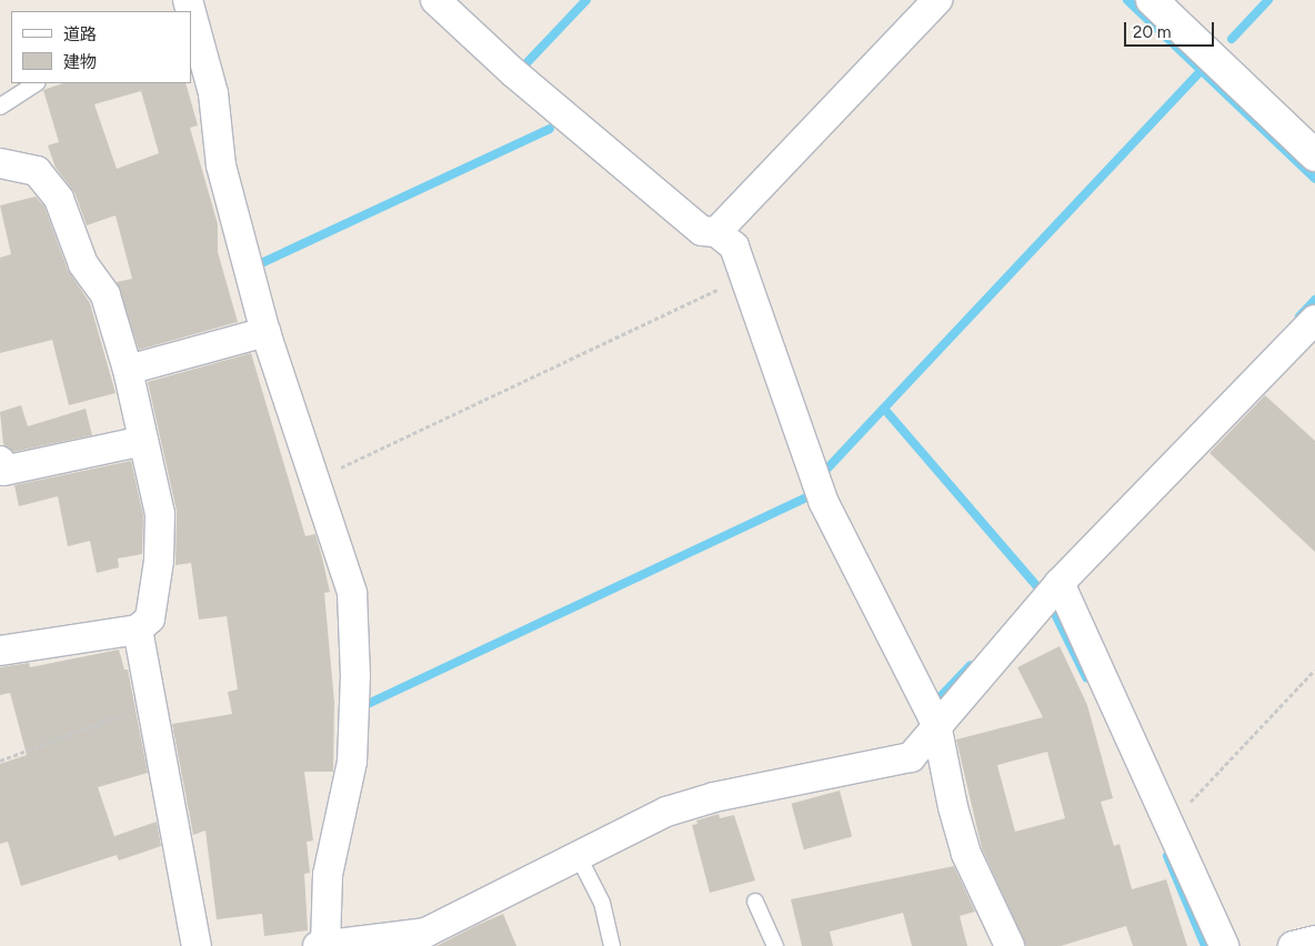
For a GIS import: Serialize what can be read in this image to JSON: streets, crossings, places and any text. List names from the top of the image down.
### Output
{
  "legend": ["道路", "建物"],
  "scale_bar": "20 m"
}
